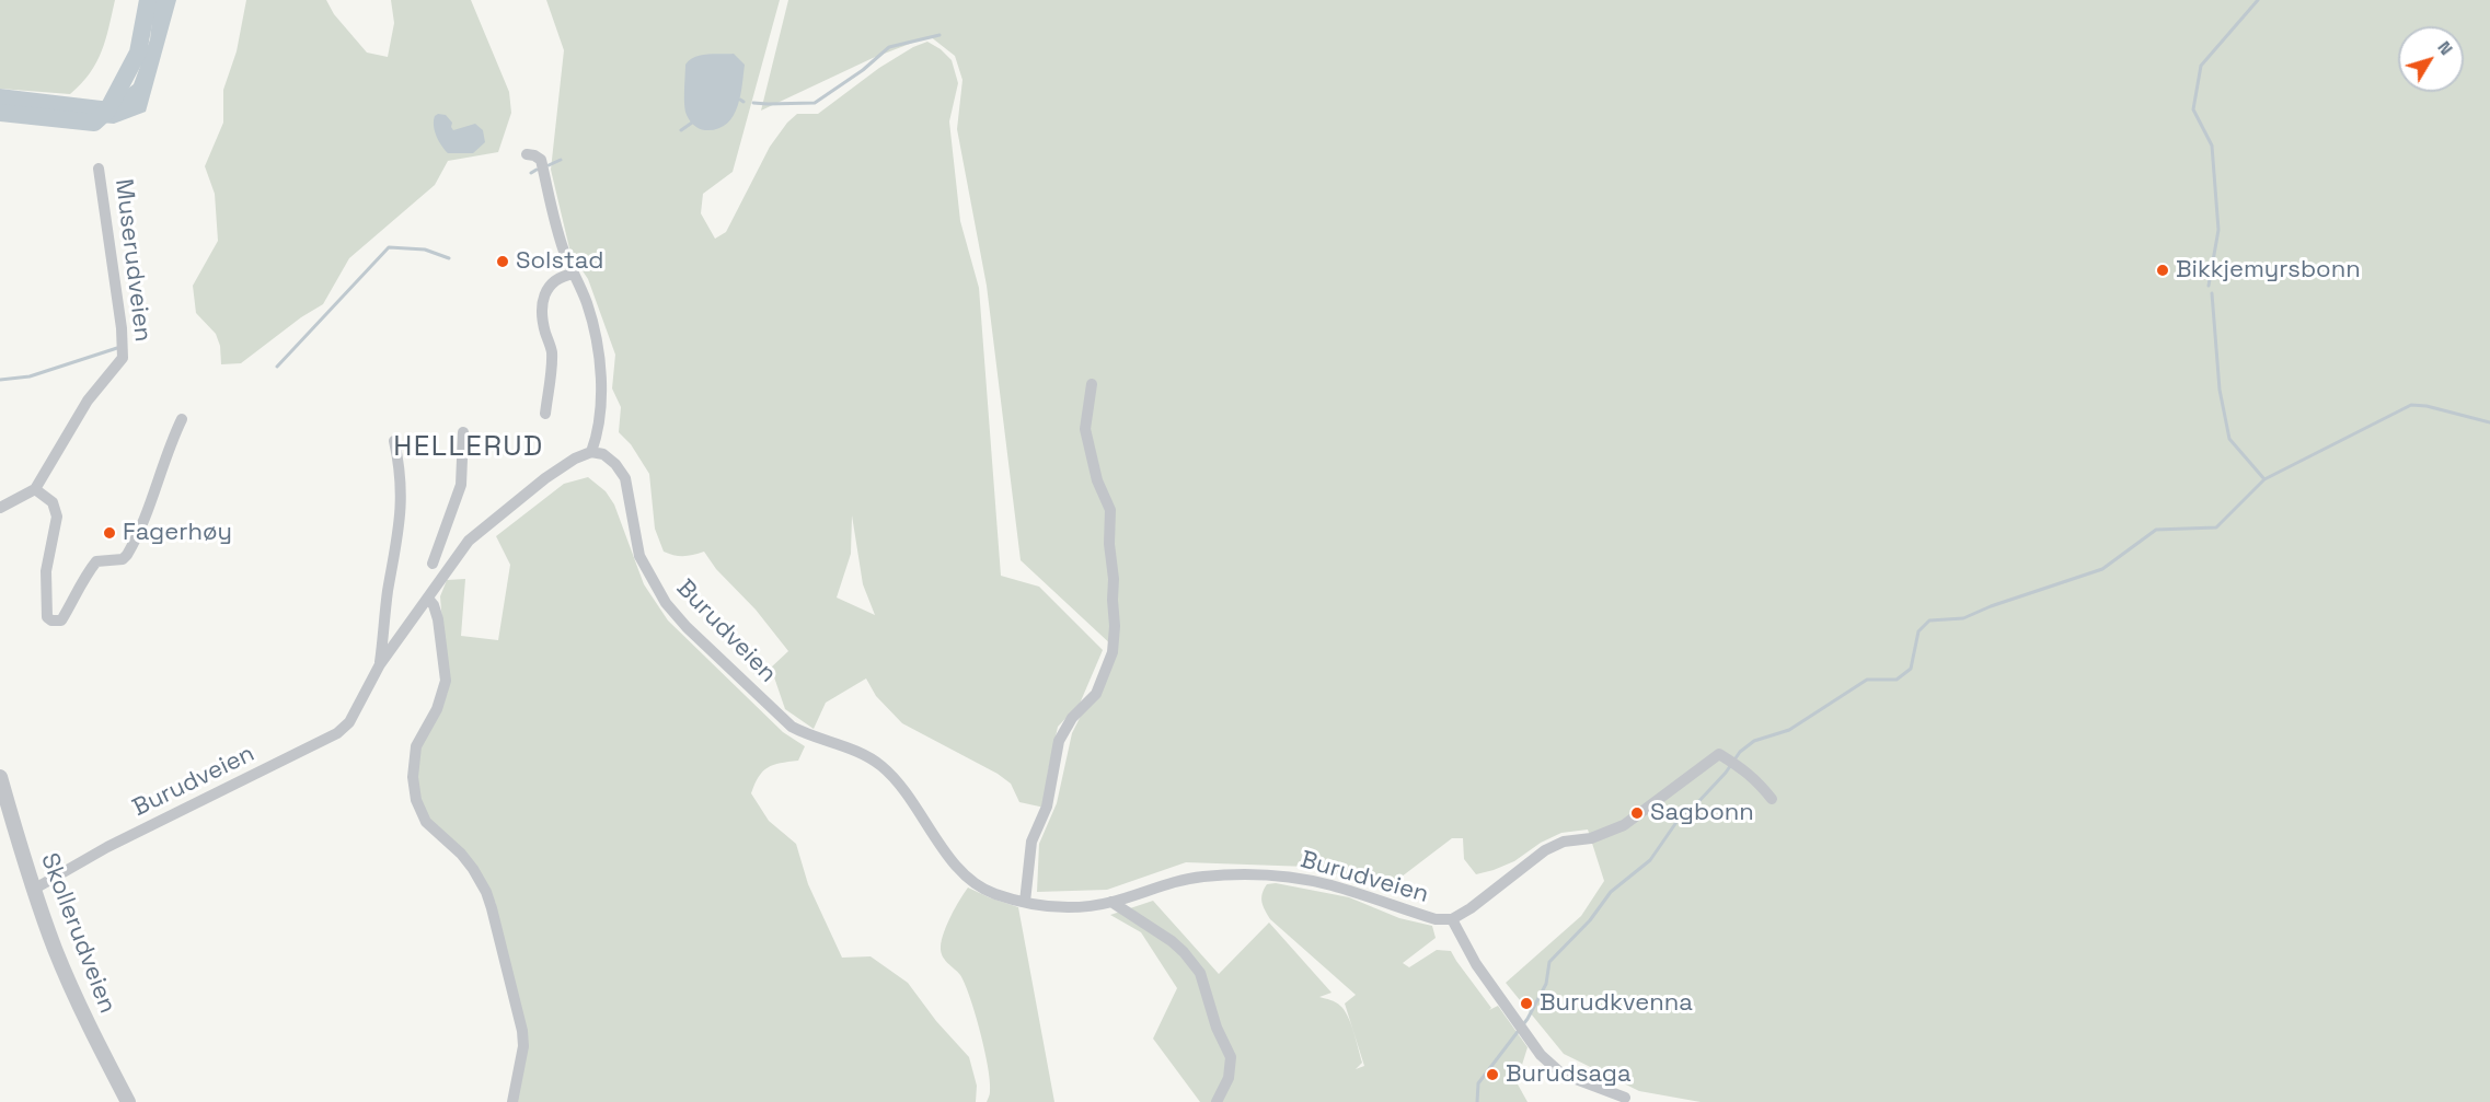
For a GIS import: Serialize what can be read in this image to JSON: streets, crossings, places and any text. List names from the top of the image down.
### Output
{
  "streets": {
    "street": ["Muserudveien", "Burudveien", "Skollerudveien"]
  },
  "crossings": [
    ["Burudveien", "Skollerudveien"]
  ],
  "districts": ["HELLERUD"],
  "places": [
    "Solstad",
    "Bikkjemyrsbonn",
    "Fagerhøy",
    "Sagbonn",
    "Burudkvenna",
    "Burudsaga"
  ],
  "north": "top right"
}
